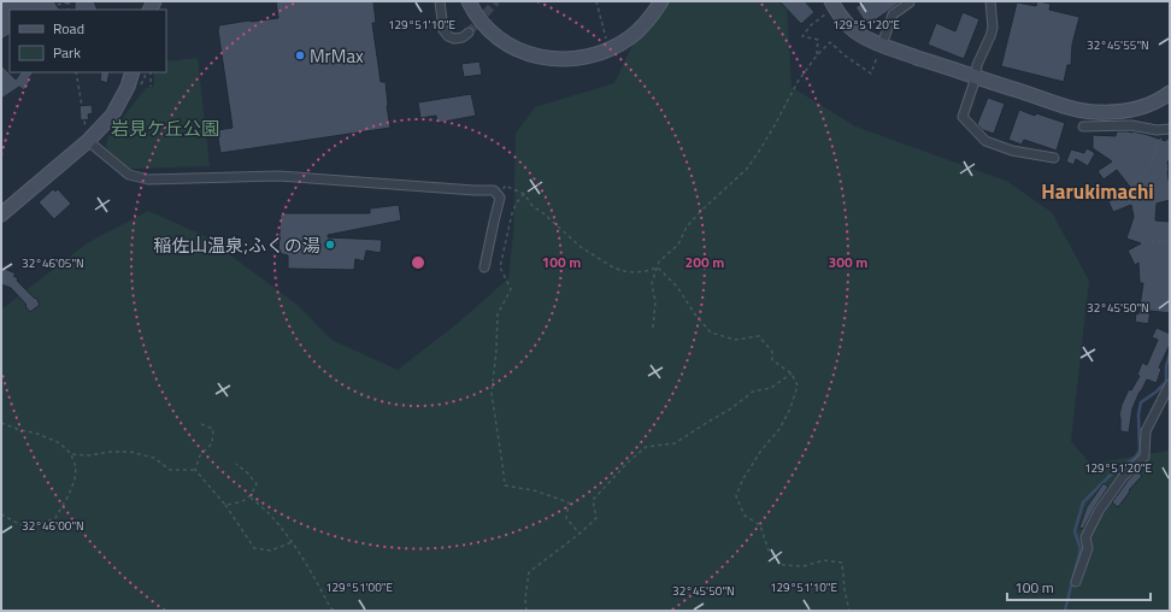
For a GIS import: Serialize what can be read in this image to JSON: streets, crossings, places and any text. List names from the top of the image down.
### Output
{
  "districts": ["Harukimachi"],
  "parks": ["岩見ケ丘公園"],
  "places": ["MrMax", "稲佐山温泉;ふくの湯"],
  "legend": ["Road", "Park"],
  "scale_bar": "100 m",
  "coordinates": [
    "129°51'10\"E",
    "129°51'20\"E",
    "32°45'55\"N",
    "32°46'05\"N",
    "32°45'50\"N",
    "32°46'00\"N",
    "129°51'00\"E"
  ],
  "rings": ["100 m", "200 m", "300 m"]
}
